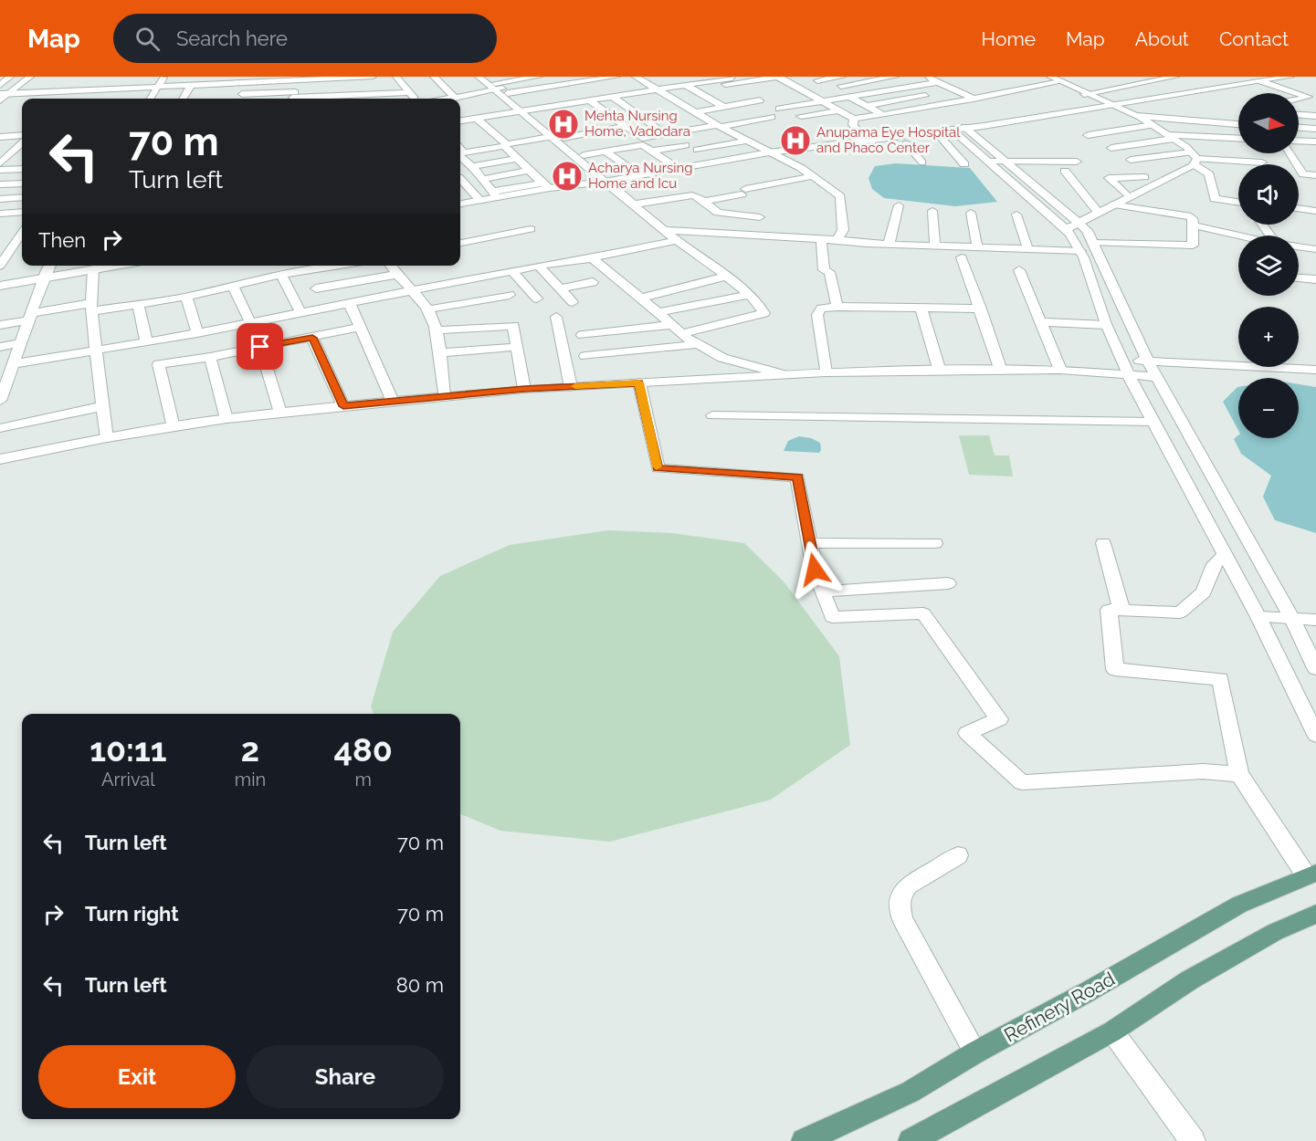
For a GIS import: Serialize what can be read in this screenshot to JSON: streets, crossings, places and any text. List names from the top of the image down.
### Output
{
  "streets": {
    "main road": ["Refinery Road"]
  },
  "places": {
    "hospital": ["Mehta Nursing Home, Vadodara", "Anupama Eye Hospital and Phaco Center", "Acharya Nursing Home and Icu"]
  },
  "north": "right",
  "page": {
    "header": "Map",
    "search": "Search here",
    "nav": [
      "Home",
      "Map",
      "About",
      "Contact"
    ],
    "map_buttons": ["+", "−"],
    "turn": ["70 m", "Turn left"],
    "then": "Then",
    "eta": [
      "10:11",
      "Arrival",
      "2",
      "min",
      "480",
      "m"
    ],
    "list": [
      {
        "name": "Turn left",
        "value": "70 m"
      },
      {
        "name": "Turn right",
        "value": "70 m"
      },
      {
        "name": "Turn left",
        "value": "80 m"
      }
    ],
    "buttons": ["Exit", "Share"]
  }
}
